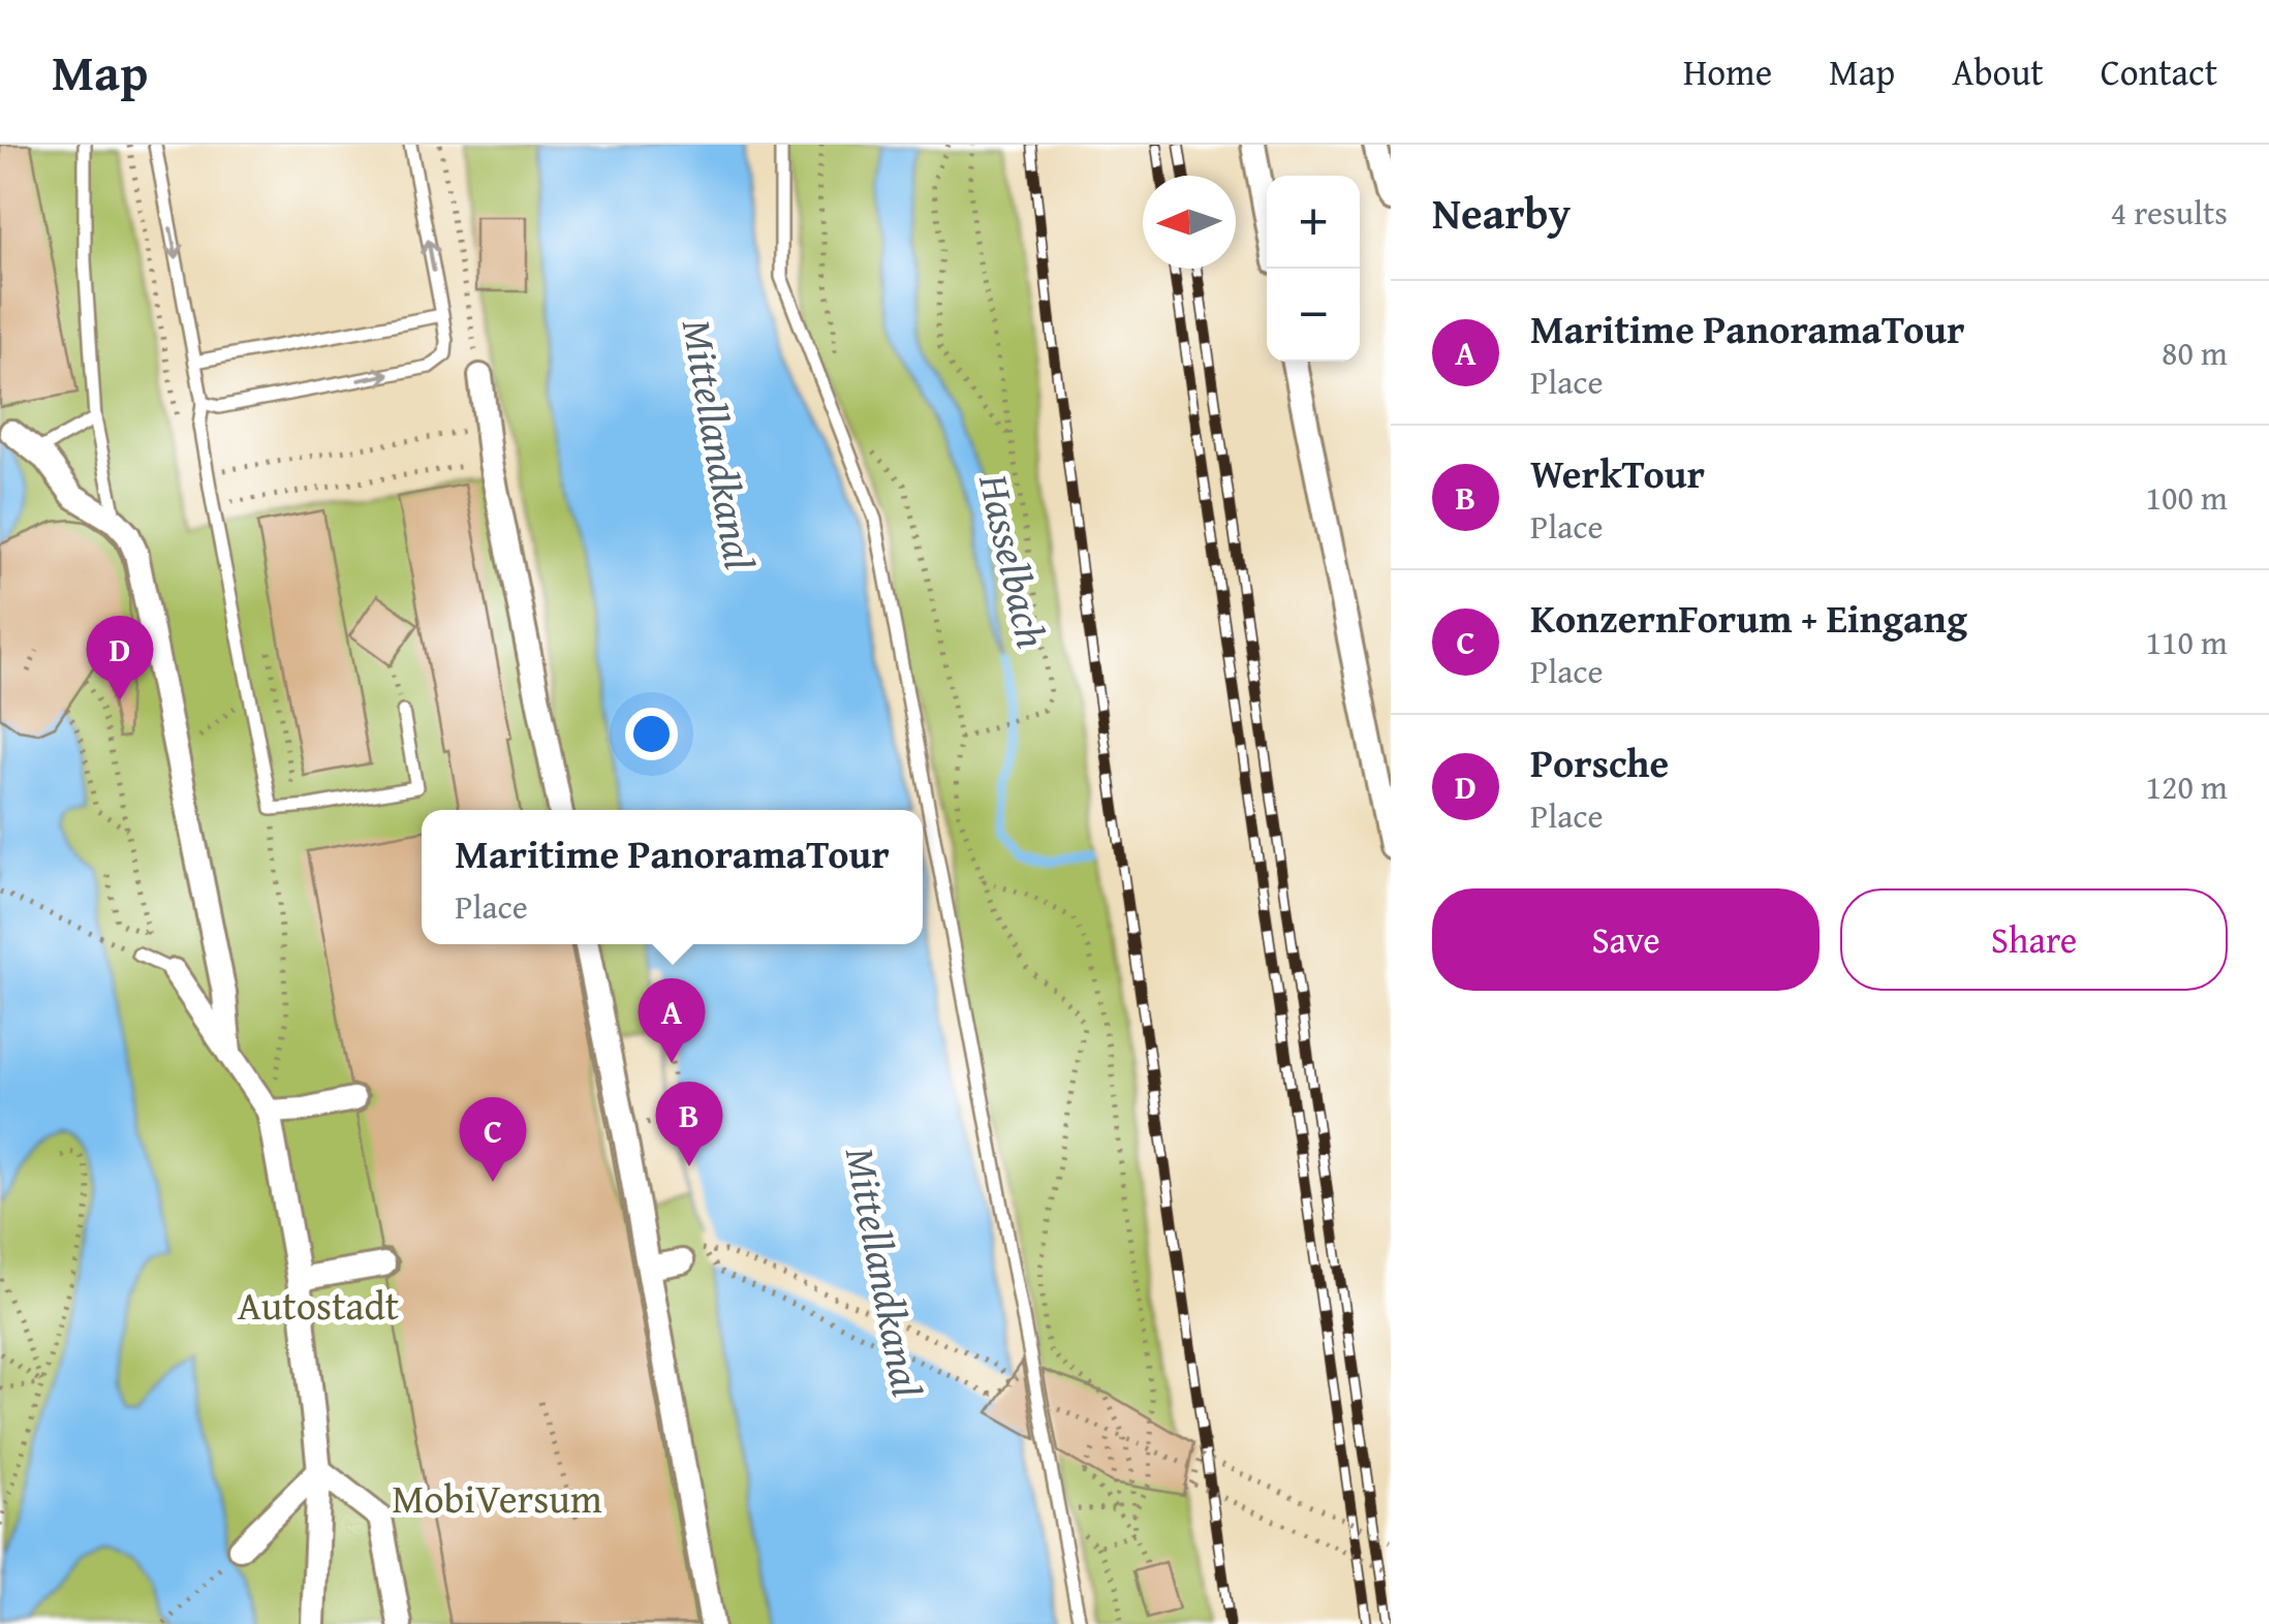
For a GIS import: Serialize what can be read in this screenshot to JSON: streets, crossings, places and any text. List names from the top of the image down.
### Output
{
  "water": ["Mittellandkanal", "Hasselbach"],
  "parks": ["Autostadt", "MobiVersum"],
  "north": "left",
  "page": {
    "header": "Map",
    "nav": [
      "Home",
      "Map",
      "About",
      "Contact"
    ],
    "heading": ["Nearby", "4 results"],
    "map_buttons": ["+", "−"],
    "list": [
      {
        "mark": "A",
        "name": "Maritime PanoramaTour",
        "note": "Place",
        "value": "80 m"
      },
      {
        "mark": "B",
        "name": "WerkTour",
        "note": "Place",
        "value": "100 m"
      },
      {
        "mark": "C",
        "name": "KonzernForum + Eingang",
        "note": "Place",
        "value": "110 m"
      },
      {
        "mark": "D",
        "name": "Porsche",
        "note": "Place",
        "value": "120 m"
      }
    ],
    "pins": [
      "D",
      "A",
      "B",
      "C"
    ],
    "popup": ["Maritime PanoramaTour", "Place"],
    "buttons": ["Save", "Share"]
  }
}
